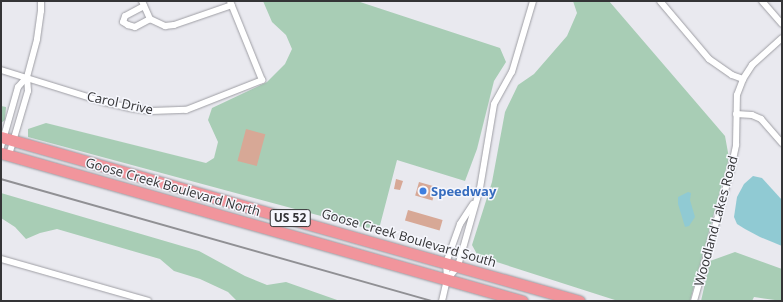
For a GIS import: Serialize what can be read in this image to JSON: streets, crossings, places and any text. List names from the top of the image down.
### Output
{
  "streets": {
    "highway": ["Goose Creek Boulevard North", "US 52", "Goose Creek Boulevard South"],
    "street": ["Carol Drive", "Woodland Lakes Road"]
  },
  "places": ["Speedway"]
}
